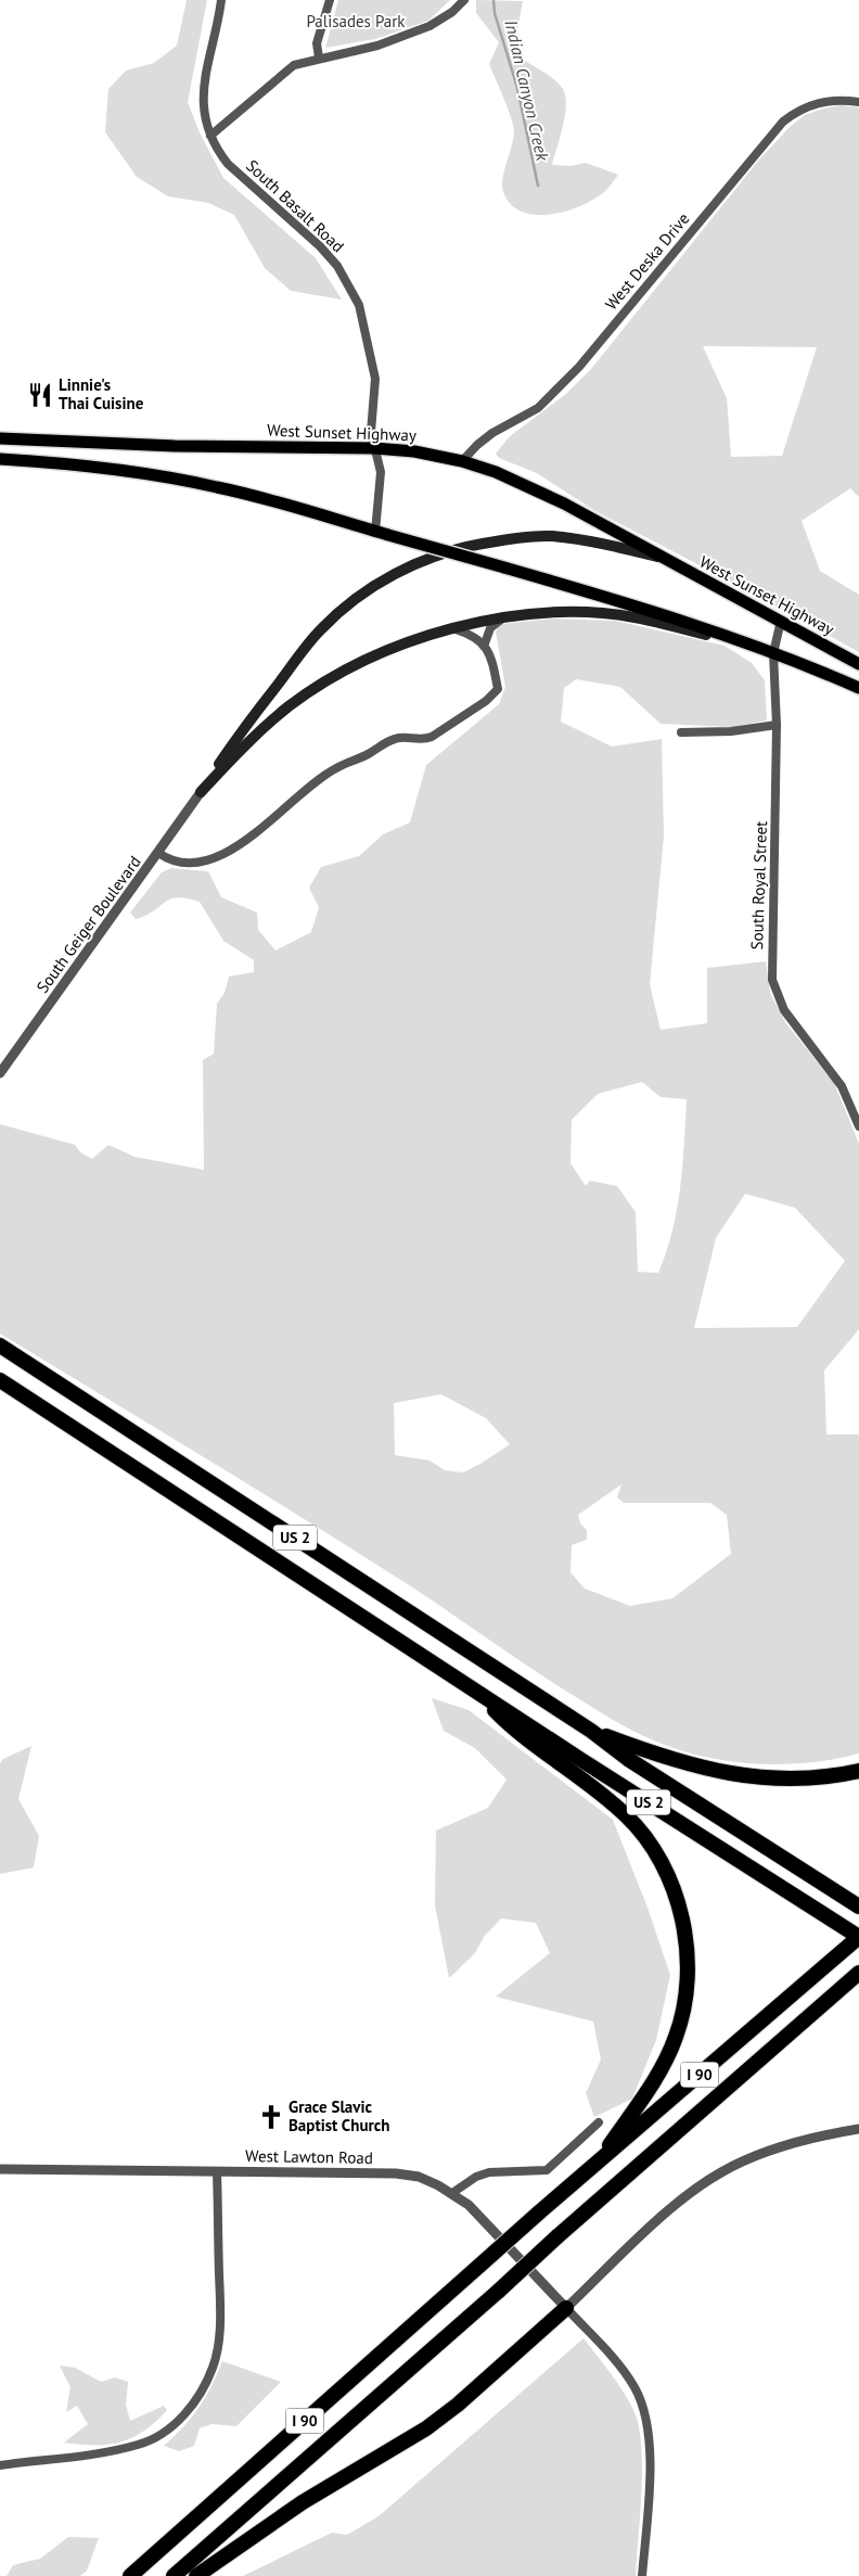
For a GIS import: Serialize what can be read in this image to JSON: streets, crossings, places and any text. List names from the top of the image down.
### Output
{
  "streets": {
    "highway": ["US 2", "I 90"],
    "main road": ["West Sunset Highway"],
    "street": [
      "South Basalt Road",
      "West Deska Drive",
      "South Royal Street",
      "South Geiger Boulevard",
      "West Lawton Road"
    ]
  },
  "crossings": [
    ["South Basalt Road", "West Sunset Highway"],
    ["West Deska Drive", "West Sunset Highway"],
    ["West Sunset Highway", "South Royal Street"],
    ["US 2", "I 90"]
  ],
  "water": ["Indian Canyon Creek"],
  "parks": ["Palisades Park"],
  "places": {
    "restaurant": ["Linnie's Thai Cuisine"],
    "church": ["Grace Slavic Baptist Church"]
  }
}
